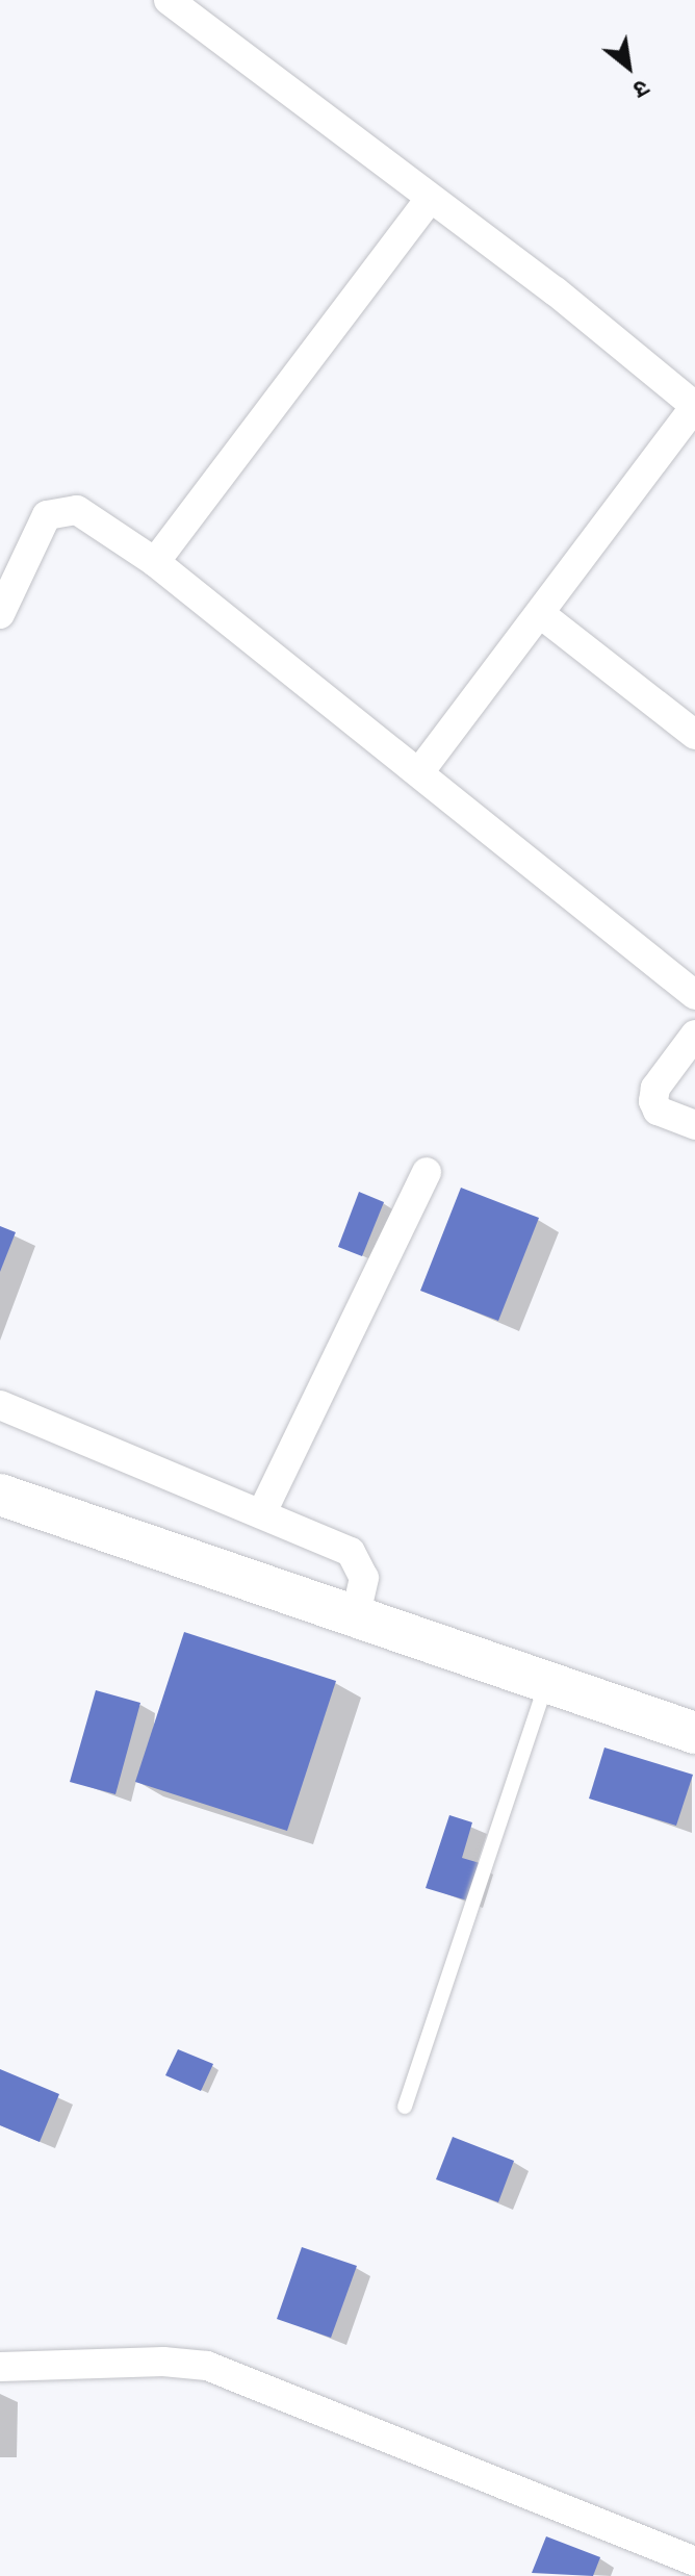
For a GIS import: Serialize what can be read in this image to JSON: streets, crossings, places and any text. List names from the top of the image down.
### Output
{
  "north": "bottom right"
}
